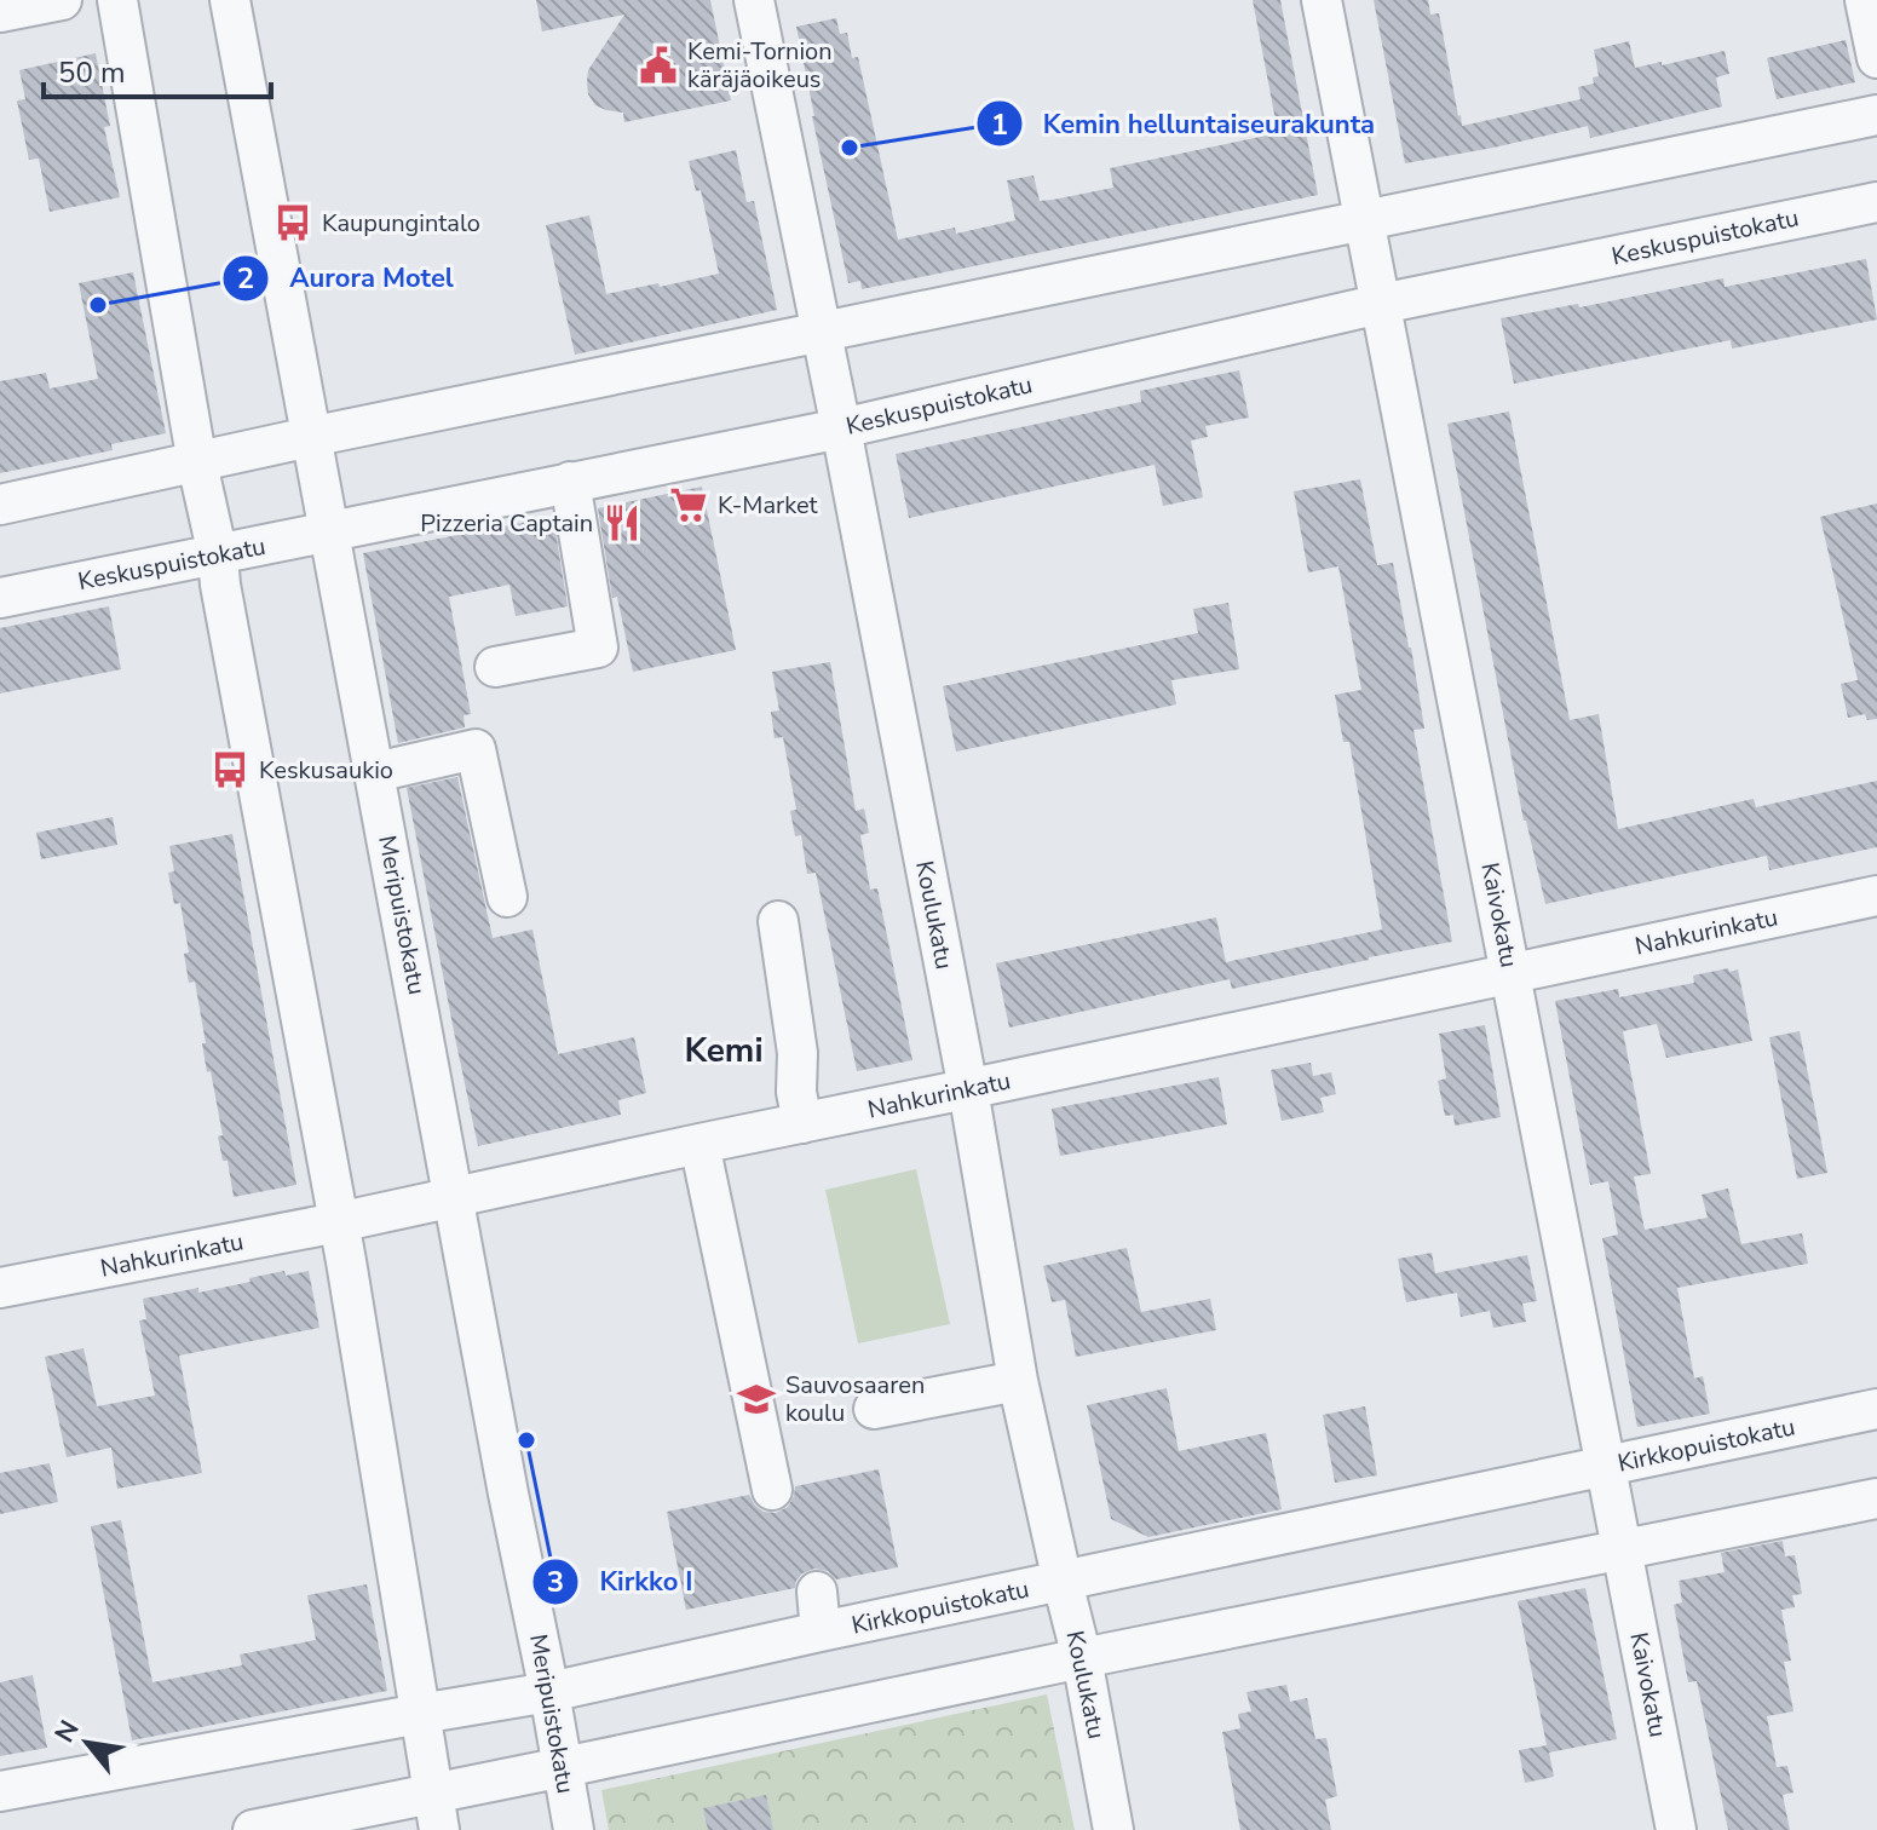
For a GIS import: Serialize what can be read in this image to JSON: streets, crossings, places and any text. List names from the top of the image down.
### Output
{
  "streets": {
    "street": [
      "Keskuspuistokatu",
      "Meripuistokatu",
      "Koulukatu",
      "Kaivokatu",
      "Nahkurinkatu",
      "Kirkkopuistokatu"
    ]
  },
  "crossings": [
    ["Keskuspuistokatu", "Meripuistokatu"],
    ["Keskuspuistokatu", "Koulukatu"],
    ["Keskuspuistokatu", "Kaivokatu"],
    ["Meripuistokatu", "Nahkurinkatu"],
    ["Meripuistokatu", "Kirkkopuistokatu"],
    ["Koulukatu", "Nahkurinkatu"],
    ["Koulukatu", "Kirkkopuistokatu"],
    ["Kaivokatu", "Nahkurinkatu"],
    ["Kaivokatu", "Kirkkopuistokatu"]
  ],
  "districts": ["Kemi"],
  "places": {
    "public building": ["Kemi-Tornion käräjäoikeus"],
    "other": ["Kemin helluntaiseurakunta", "Aurora Motel", "Kirkko I"],
    "bus stop": ["Kaupungintalo", "Keskusaukio"],
    "supermarket": ["K-Market"],
    "restaurant": ["Pizzeria Captain"],
    "school or university": ["Sauvosaaren koulu"]
  },
  "scale_bar": "50 m",
  "north": "top left"
}
